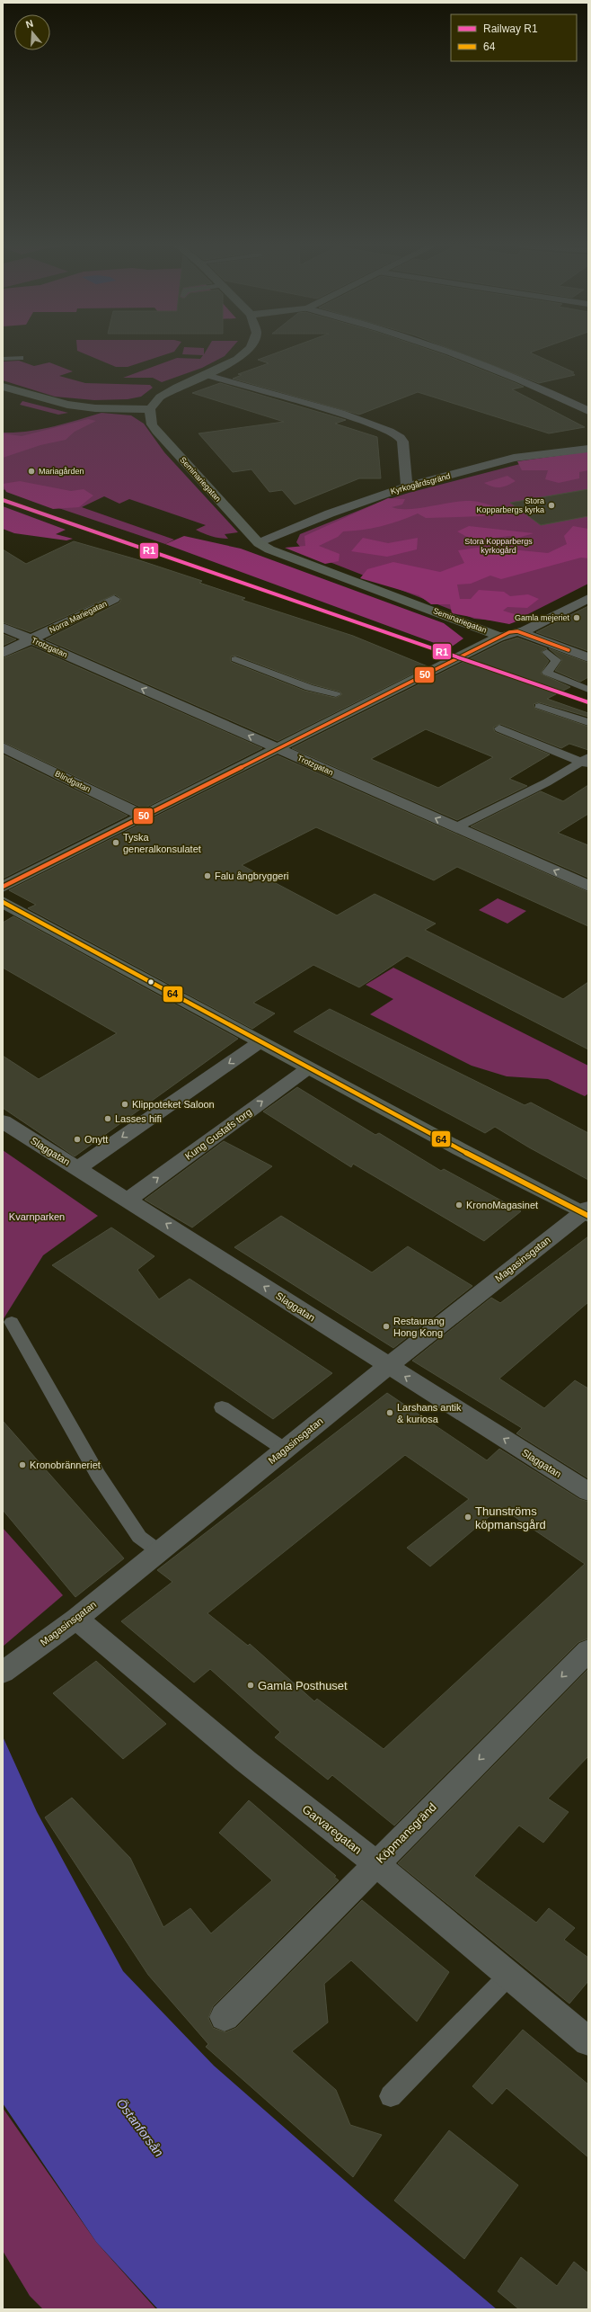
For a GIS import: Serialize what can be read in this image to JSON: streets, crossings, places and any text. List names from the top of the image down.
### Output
{
  "streets": {
    "street": [
      "Seminariegatan",
      "Kyrkogårdsgränd",
      "Norra Mariegatan",
      "Trotzgatan",
      "Blindgatan",
      "Kung Gustafs torg",
      "Slaggatan",
      "Magasinsgatan",
      "Garvaregatan",
      "Köpmansgränd"
    ]
  },
  "crossings": [
    ["Seminariegatan", "Kyrkogårdsgränd"],
    ["Norra Mariegatan", "Trotzgatan"],
    ["Kung Gustafs torg", "Slaggatan"],
    ["Slaggatan", "Magasinsgatan"],
    ["Magasinsgatan", "Garvaregatan"],
    ["Garvaregatan", "Köpmansgränd"]
  ],
  "one_way": ["Trotzgatan", "Slaggatan", "Köpmansgränd"],
  "water": ["Östanforsån"],
  "parks": ["Stora Kopparbergs kyrkogård", "Kvarnparken"],
  "places": [
    "Mariagården",
    "Stora Kopparbergs kyrka",
    "Gamla mejeriet",
    "Tyska generalkonsulatet",
    "Falu ångbryggeri",
    "Klippoteket Saloon",
    "Lasses hifi",
    "Onytt",
    "KronoMagasinet",
    "Restaurang Hong Kong",
    "Larshans antik & kuriosa",
    "Kronobränneriet",
    "Thunströms köpmansgård",
    "Gamla Posthuset"
  ],
  "lines": ["rail line R1", "transit line 50", "transit line 64"],
  "legend": ["Railway R1", "64"],
  "north": "top"
}
